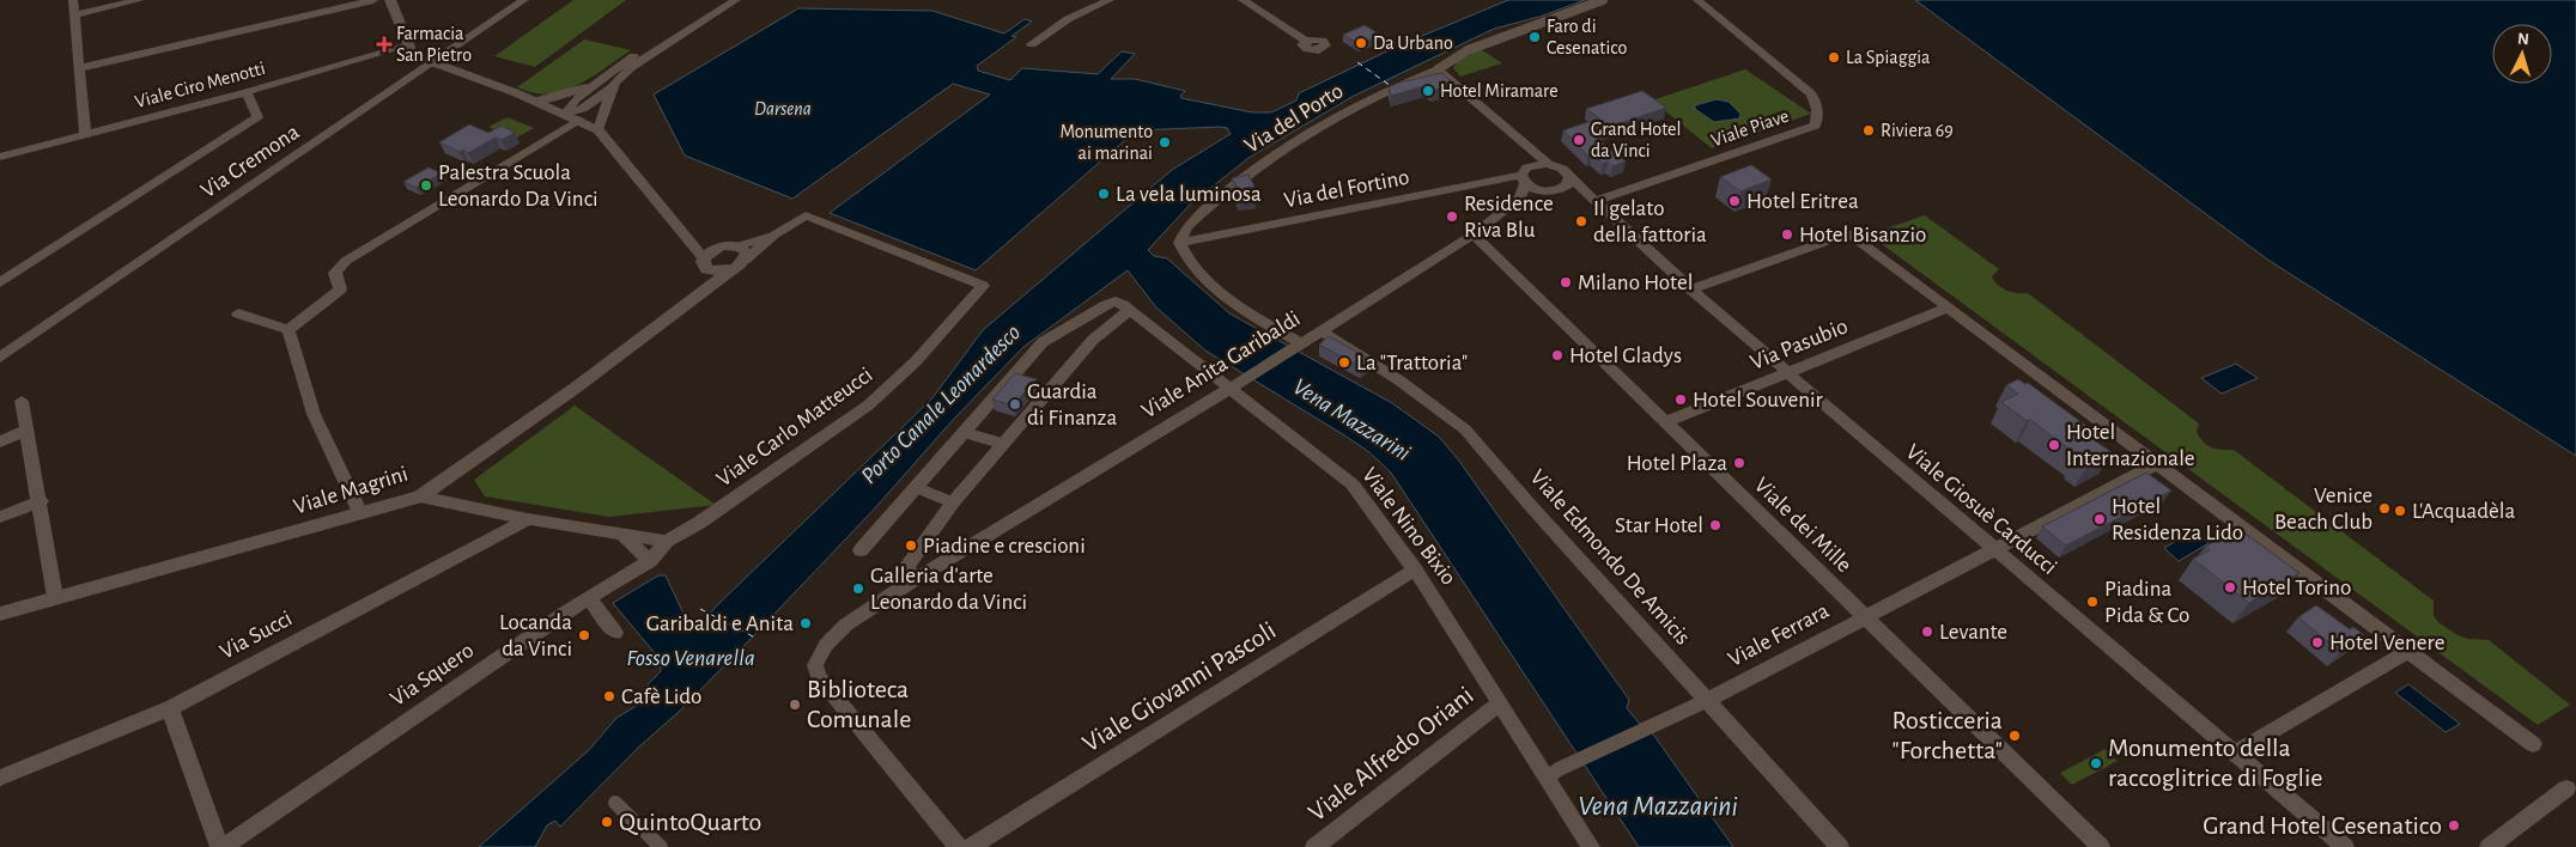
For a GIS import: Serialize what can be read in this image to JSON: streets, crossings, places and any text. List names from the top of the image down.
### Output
{
  "streets": {
    "street": [
      "Viale Ciro Menotti",
      "Via del Porto",
      "Viale Piave",
      "Via Cremona",
      "Via del Fortino",
      "Via Pasubio",
      "Viale Anita Garibaldi",
      "Viale Carlo Matteucci",
      "Viale Magrini",
      "Viale Giosuè Carducci",
      "Viale dei Mille",
      "Viale Nino Bixio",
      "Viale Edmondo De Amicis",
      "Via Succi",
      "Viale Ferrara",
      "Via Squero",
      "Viale Giovanni Pascoli",
      "Viale Alfredo Oriani"
    ]
  },
  "crossings": [
    ["Via del Porto", "Via del Fortino"],
    ["Viale Piave", "Viale Giosuè Carducci"],
    ["Via del Fortino", "Viale Anita Garibaldi"],
    ["Via del Fortino", "Viale Giosuè Carducci"],
    ["Via Pasubio", "Viale Giosuè Carducci"],
    ["Via Pasubio", "Viale dei Mille"],
    ["Viale Anita Garibaldi", "Viale Giosuè Carducci"],
    ["Viale Anita Garibaldi", "Viale dei Mille"],
    ["Viale Anita Garibaldi", "Viale Nino Bixio"],
    ["Viale Anita Garibaldi", "Viale Edmondo De Amicis"],
    ["Viale Carlo Matteucci", "Viale Magrini"],
    ["Viale Carlo Matteucci", "Via Squero"],
    ["Viale Giosuè Carducci", "Viale Ferrara"],
    ["Viale dei Mille", "Viale Ferrara"],
    ["Viale Nino Bixio", "Viale Ferrara"],
    ["Viale Nino Bixio", "Viale Giovanni Pascoli"],
    ["Viale Nino Bixio", "Viale Alfredo Oriani"],
    ["Viale Edmondo De Amicis", "Viale Ferrara"]
  ],
  "water": [
    "Darsena",
    "Porto Canale Leonardesco",
    "Vena Mazzarini",
    "Fosso Venarella"
  ],
  "places": {
    "other": [
      "Faro di Cesenatico",
      "Da Urbano",
      "La Spiaggia",
      "Hotel Miramare",
      "Riviera 69",
      "Grand Hotel da Vinci",
      "Monumento ai marinai",
      "Palestra Scuola Leonardo Da Vinci",
      "La vela luminosa",
      "Hotel Eritrea",
      "Residence Riva Blu",
      "Il gelato della fattoria",
      "Hotel Bisanzio",
      "Milano Hotel",
      "Hotel Gladys",
      "La \"Trattoria\"",
      "Hotel Souvenir",
      "Guardia di Finanza",
      "Hotel Internazionale",
      "Hotel Plaza",
      "Venice Beach Club",
      "L'Acquadèla",
      "Hotel Residenza Lido",
      "Star Hotel",
      "Piadine e crescioni",
      "Hotel Torino",
      "Galleria d'arte Leonardo da Vinci",
      "Piadina Pida & Co",
      "Garibaldi e Anita",
      "Levante",
      "Locanda da Vinci",
      "Hotel Venere",
      "Cafè Lido",
      "Biblioteca Comunale",
      "Rosticceria \"Forchetta\"",
      "Monumento della raccoglitrice di Foglie",
      "QuintoQuarto",
      "Grand Hotel Cesenatico"
    ],
    "health": ["Farmacia San Pietro"]
  },
  "north": "top"
}
